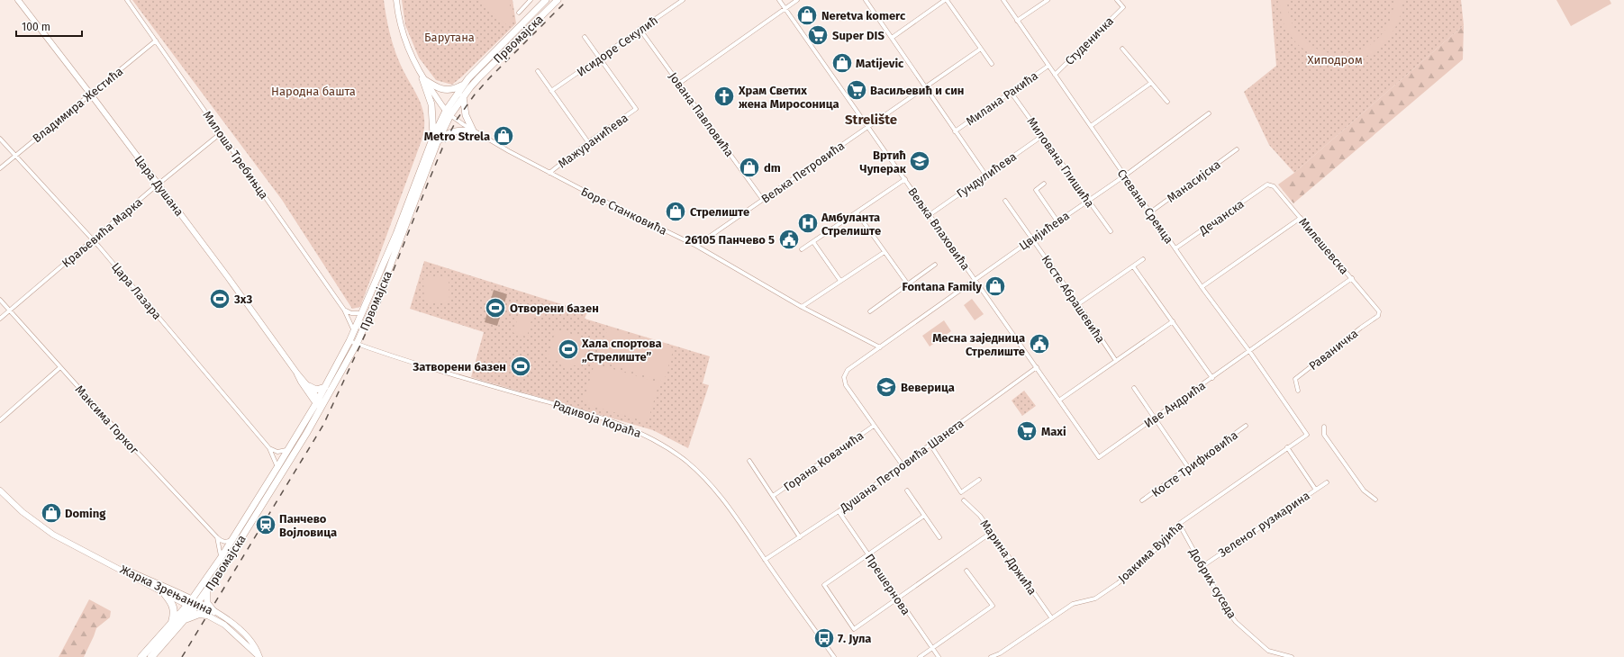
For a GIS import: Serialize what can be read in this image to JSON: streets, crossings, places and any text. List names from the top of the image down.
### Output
{
  "streets": {
    "main road": ["Првомајска"],
    "street": [
      "Студеничка",
      "Исидоре Секулић",
      "Милана Ракића",
      "Владимира Жестића",
      "Јована Павловића",
      "Мажуранићева",
      "Милоша Требињца",
      "Милована Глишића",
      "Вељка Петровића",
      "Гундулићева",
      "Манасијска",
      "Цара Душана",
      "Стевана Сремца",
      "Боре Станковића",
      "Дечанска",
      "Вељка Влаховића",
      "Цвијићева",
      "Краљевића Марка",
      "Милешевска",
      "Цара Лазара",
      "Косте Абрашевића",
      "Раваничка",
      "Иве Андрића",
      "Радивоја Кораћа",
      "Максима Горког",
      "Горана Ковачића",
      "Косте Трифковића",
      "Душана Петровића Шанета",
      "Зеленог рузмарина",
      "Јоакима Вујића",
      "Марина Држића",
      "Добрих суседа",
      "Прешернова",
      "Жарка Зрењанина"
    ]
  },
  "crossings": [
    ["Првомајска", "Милоша Требињца"],
    ["Првомајска", "Цара Душана"],
    ["Првомајска", "Боре Станковића"],
    ["Првомајска", "Цара Лазара"],
    ["Првомајска", "Радивоја Кораћа"],
    ["Првомајска", "Жарка Зрењанина"],
    ["Студеничка", "Стевана Сремца"],
    ["Исидоре Секулић", "Јована Павловића"],
    ["Исидоре Секулић", "Мажуранићева"],
    ["Милана Ракића", "Милована Глишића"],
    ["Милана Ракића", "Стевана Сремца"],
    ["Владимира Жестића", "Милоша Требињца"],
    ["Владимира Жестића", "Цара Душана"],
    ["Владимира Жестића", "Цара Лазара"],
    ["Јована Павловића", "Вељка Петровића"],
    ["Мажуранићева", "Боре Станковића"],
    ["Милоша Требињца", "Краљевића Марка"],
    ["Милована Глишића", "Гундулићева"],
    ["Милована Глишића", "Цвијићева"],
    ["Вељка Петровића", "Боре Станковића"],
    ["Вељка Петровића", "Вељка Влаховића"],
    ["Гундулићева", "Вељка Влаховића"],
    ["Манасијска", "Стевана Сремца"],
    ["Цара Душана", "Краљевића Марка"],
    ["Стевана Сремца", "Дечанска"],
    ["Стевана Сремца", "Цвијићева"],
    ["Стевана Сремца", "Иве Андрића"],
    ["Стевана Сремца", "Јоакима Вујића"],
    ["Боре Станковића", "Цвијићева"],
    ["Дечанска", "Милешевска"],
    ["Вељка Влаховића", "Цвијићева"],
    ["Вељка Влаховића", "Иве Андрића"],
    ["Вељка Влаховића", "Душана Петровића Шанета"],
    ["Цвијићева", "Косте Абрашевића"],
    ["Цвијићева", "Горана Ковачића"],
    ["Краљевића Марка", "Цара Лазара"],
    ["Краљевића Марка", "Максима Горког"],
    ["Милешевска", "Раваничка"],
    ["Милешевска", "Иве Андрића"],
    ["Радивоја Кораћа", "Душана Петровића Шанета"],
    ["Душана Петровића Шанета", "Прешернова"],
    ["Зеленог рузмарина", "Добрих суседа"],
    ["Јоакима Вујића", "Марина Држића"],
    ["Јоакима Вујића", "Добрих суседа"]
  ],
  "districts": ["Strelište"],
  "parks": ["Барутана", "Хиподром", "Народна башта"],
  "places": {
    "shop": [
      "Neretva komerc",
      "Matijevic",
      "Metro Strela",
      "dm",
      "Стрелиште",
      "Fontana Family",
      "Doming"
    ],
    "supermarket": ["Super DIS", "Васиљевић и син", "Maxi"],
    "church": ["Храм Светих жена Миросоница"],
    "school or university": ["Вртић Чуперак", "Веверица"],
    "hospital": ["Амбуланта Стрелиште"],
    "public building": ["26105 Панчево 5", "Месна заједница Стрелиште"],
    "sports": [
      "3x3",
      "Отворени базен",
      "Хала спортова „Стрелиште”",
      "Затворени базен"
    ],
    "station": ["Панчево Војловица"],
    "bus stop": ["7. Јула"]
  },
  "scale_bar": "100 m"
}
